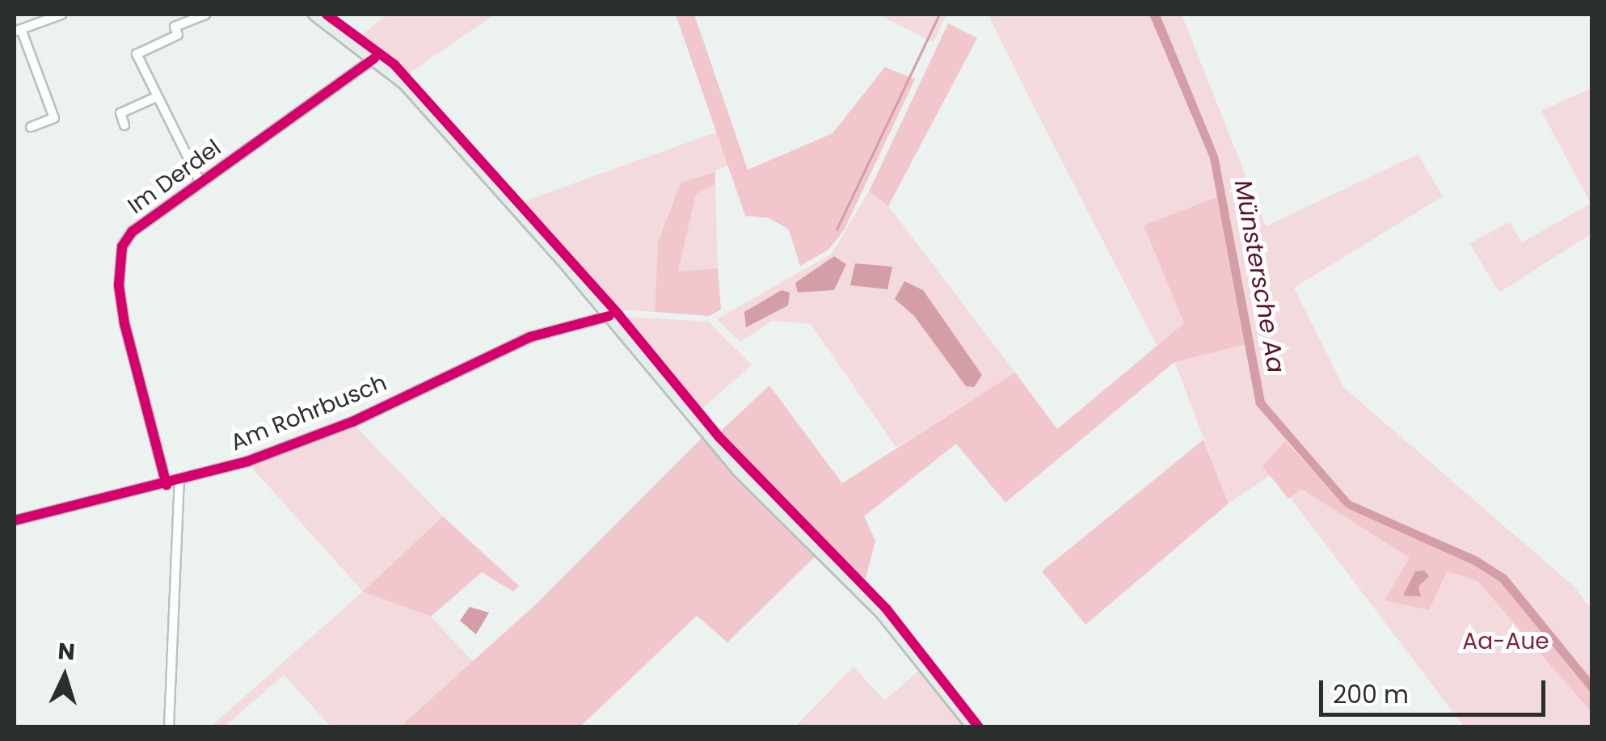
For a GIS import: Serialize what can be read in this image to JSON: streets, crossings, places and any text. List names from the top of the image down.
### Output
{
  "streets": {
    "street": ["Im Derdel", "Am Rohrbusch"]
  },
  "crossings": [
    ["Im Derdel", "Am Rohrbusch"]
  ],
  "water": ["Münstersche Aa"],
  "parks": ["Aa-Aue"],
  "scale_bar": "200 m",
  "north": "top"
}
